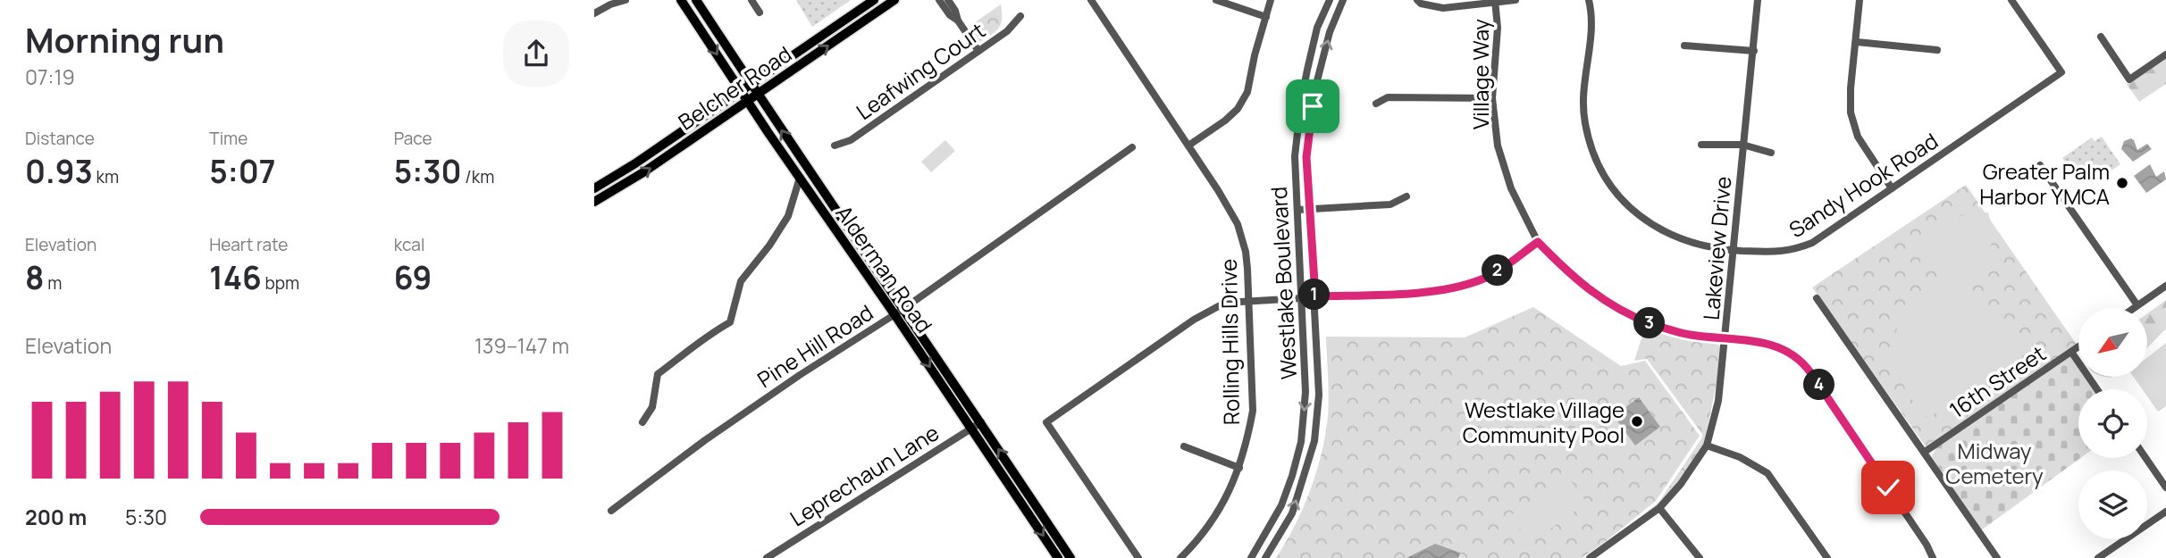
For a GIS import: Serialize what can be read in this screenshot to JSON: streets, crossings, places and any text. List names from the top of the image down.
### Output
{
  "streets": {
    "main road": ["Belcher Road", "Alderman Road"],
    "street": [
      "Leafwing Court",
      "Village Way",
      "Sandy Hook Road",
      "Lakeview Drive",
      "Westlake Boulevard",
      "Rolling Hills Drive",
      "Pine Hill Road",
      "16th Street",
      "Leprechaun Lane"
    ]
  },
  "crossings": [
    ["Village Way", "Lakeview Drive"],
    ["Belcher Road", "Alderman Road"],
    ["Sandy Hook Road", "Lakeview Drive"],
    ["Alderman Road", "Pine Hill Road"],
    ["Alderman Road", "Leprechaun Lane"]
  ],
  "parks": ["Midway Cemetery"],
  "places": ["Greater Palm Harbor YMCA", "Westlake Village Community Pool"],
  "north": "bottom left",
  "page": {
    "heading": ["Morning run", "07:19"],
    "stats": [
      ["Distance", "0.93 km"],
      ["Time", "5:07"],
      ["Pace", "5:30 /km"],
      ["Elevation", "8 m"],
      ["Heart rate", "146 bpm"],
      ["kcal", "69"]
    ],
    "pins": [
      "2",
      "1",
      "3",
      "4"
    ],
    "chart": ["Elevation", "139–147 m"],
    "list": [
      {
        "name": "200 m",
        "note": "5:30"
      }
    ]
  }
}
